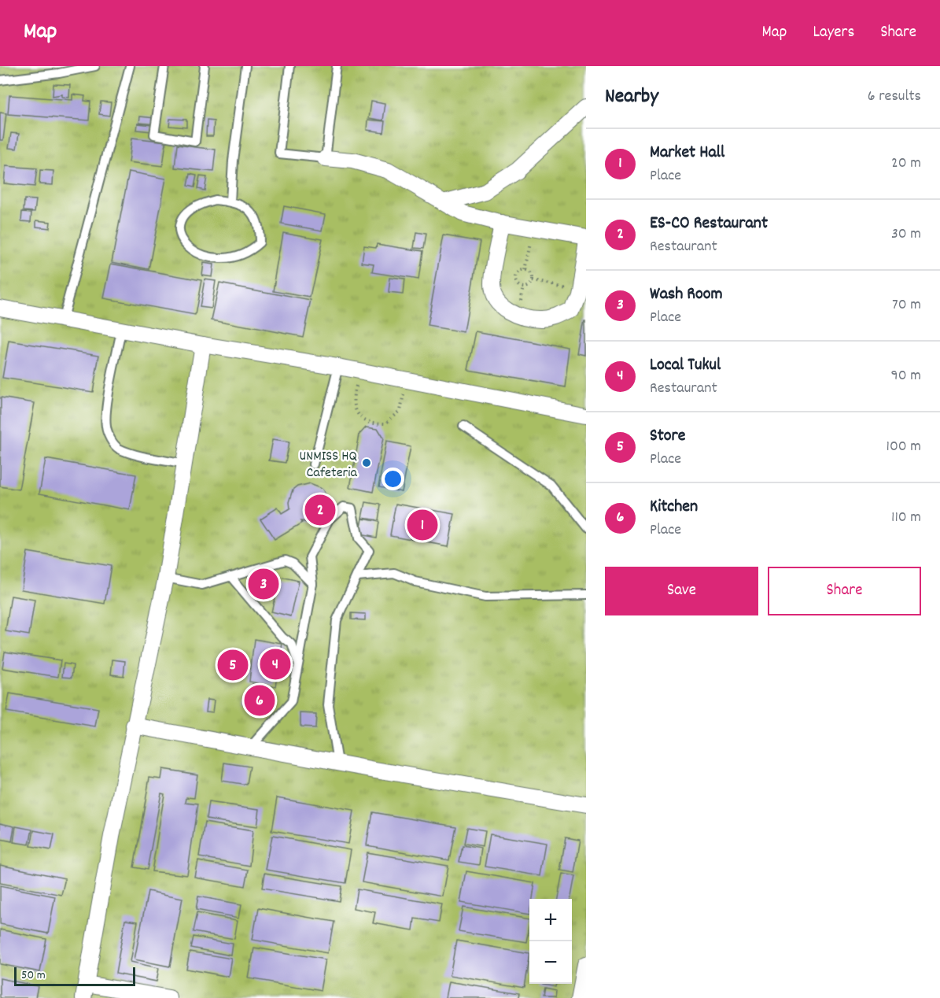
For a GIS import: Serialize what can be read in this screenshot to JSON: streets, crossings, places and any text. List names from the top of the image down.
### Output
{
  "places": ["UNMISS HQ Cafeteria"],
  "scale_bar": "50 m",
  "page": {
    "header": "Map",
    "nav": ["Map", "Layers", "Share"],
    "heading": ["Nearby", "6 results"],
    "list": [
      {
        "mark": "1",
        "name": "Market Hall",
        "note": "Place",
        "value": "20 m"
      },
      {
        "mark": "2",
        "name": "ES-CO Restaurant",
        "note": "Restaurant",
        "value": "30 m"
      },
      {
        "mark": "3",
        "name": "Wash Room",
        "note": "Place",
        "value": "70 m"
      },
      {
        "mark": "4",
        "name": "Local Tukul",
        "note": "Restaurant",
        "value": "90 m"
      },
      {
        "mark": "5",
        "name": "Store",
        "note": "Place",
        "value": "100 m"
      },
      {
        "mark": "6",
        "name": "Kitchen",
        "note": "Place",
        "value": "110 m"
      }
    ],
    "pins": [
      "2",
      "1",
      "3",
      "4",
      "5",
      "6"
    ],
    "buttons": ["Save", "Share"],
    "map_buttons": ["+", "−"],
    "scale": "50 m"
  }
}
